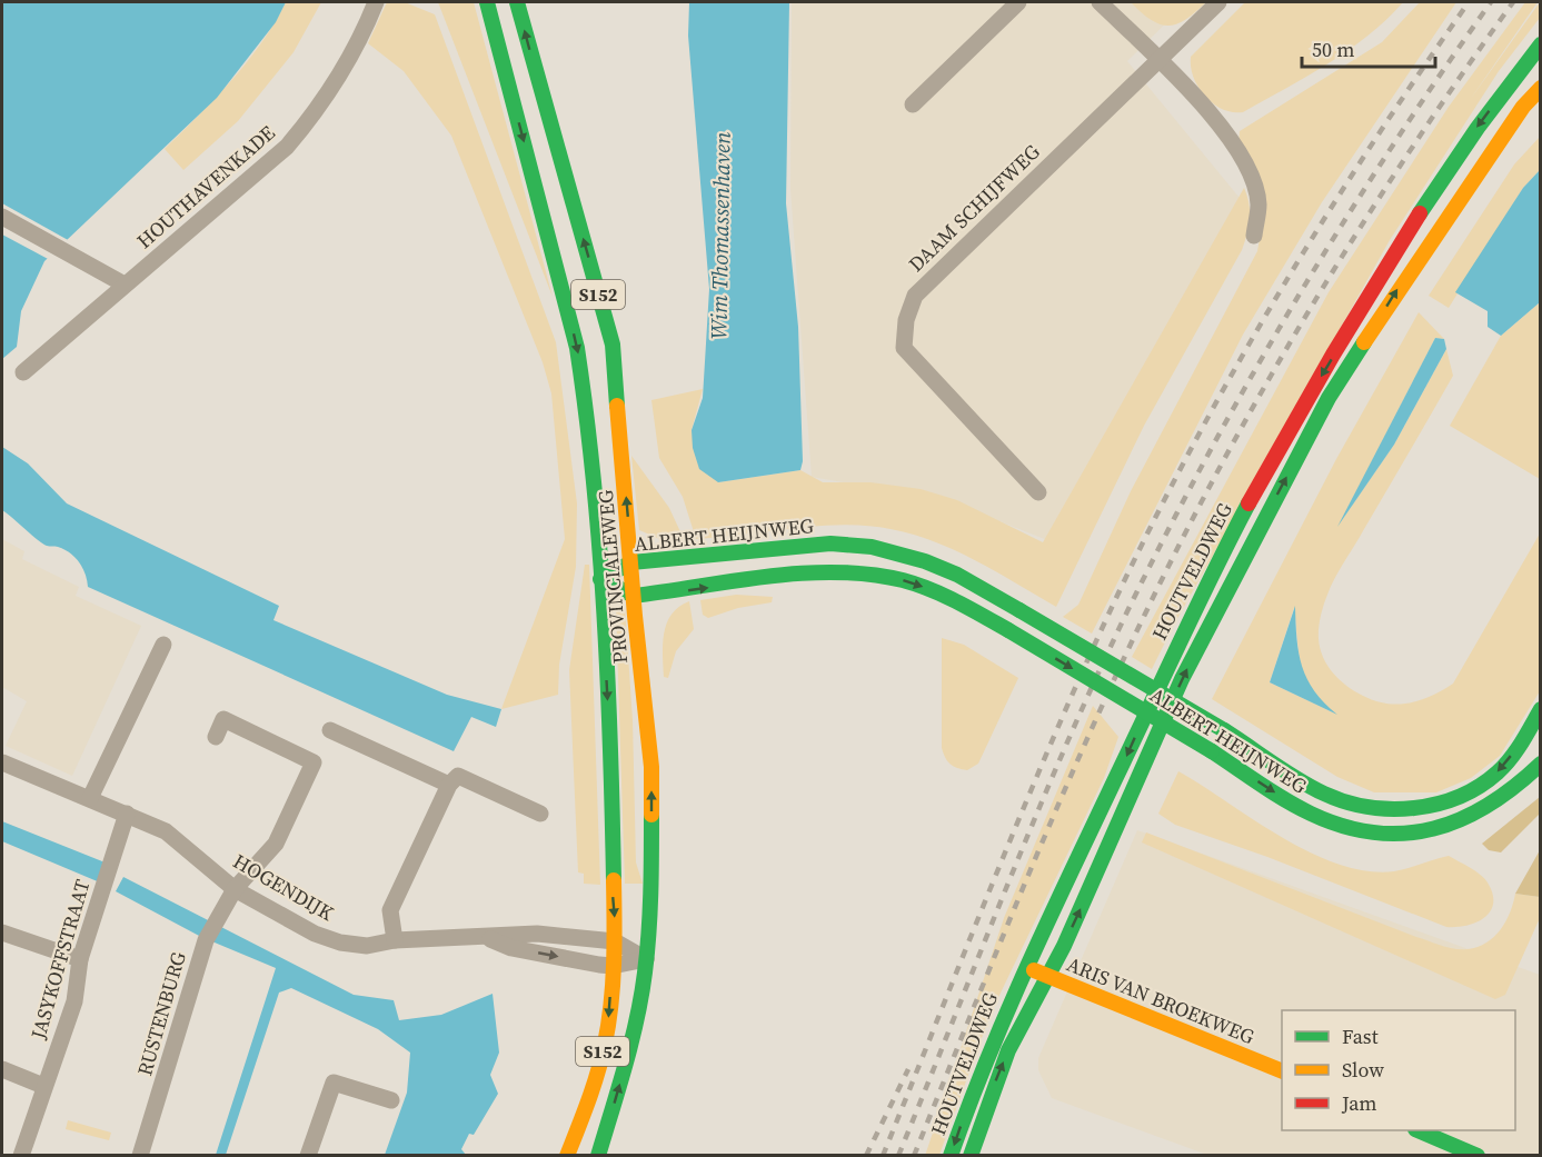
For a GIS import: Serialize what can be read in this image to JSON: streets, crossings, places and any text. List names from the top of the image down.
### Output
{
  "streets": {
    "main road": [
      "S152",
      "ALBERT HEIJNWEG",
      "HOUTVELDWEG",
      "PROVINCIALEWEG",
      "ARIS VAN BROEKWEG"
    ],
    "street": [
      "HOUTHAVENKADE",
      "DAAM SCHIJFWEG",
      "HOGENDIJK",
      "JASYKOFFSTRAAT",
      "RUSTENBURG"
    ]
  },
  "crossings": [
    ["ALBERT HEIJNWEG", "PROVINCIALEWEG"],
    ["HOUTVELDWEG", "ARIS VAN BROEKWEG"],
    ["PROVINCIALEWEG", "HOGENDIJK"],
    ["HOGENDIJK", "JASYKOFFSTRAAT"],
    ["HOGENDIJK", "RUSTENBURG"]
  ],
  "water": ["Wim Thomassenhaven"],
  "legend": ["Fast", "Slow", "Jam"],
  "scale_bar": "50 m"
}
